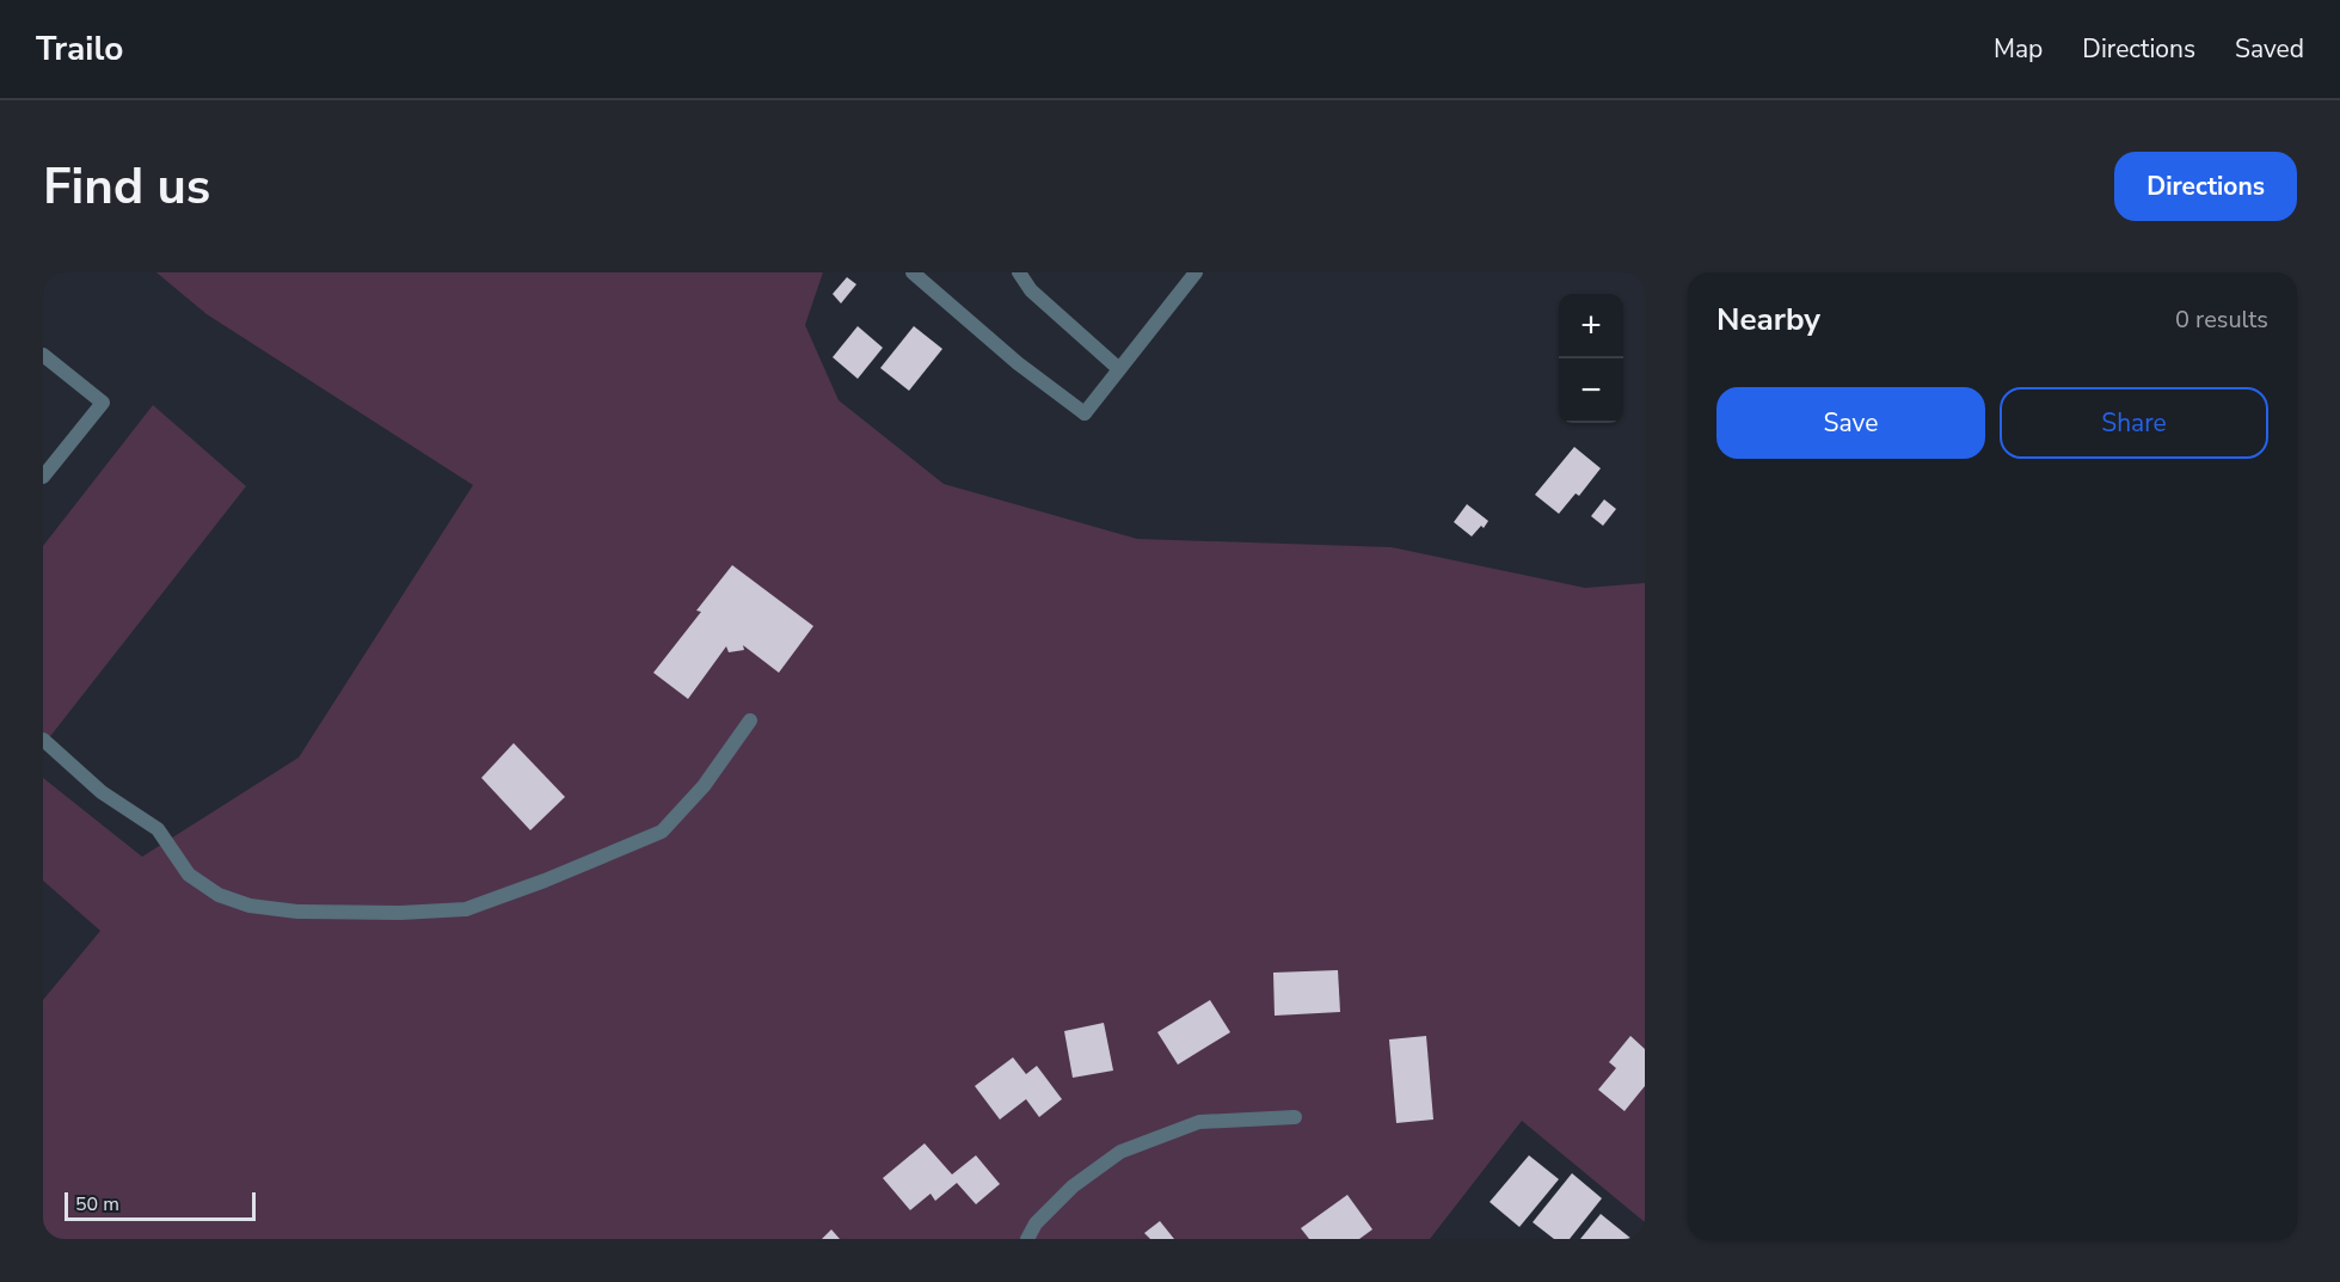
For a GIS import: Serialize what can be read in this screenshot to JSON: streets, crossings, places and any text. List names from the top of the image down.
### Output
{
  "scale_bar": "50 m",
  "page": {
    "header": "Trailo",
    "nav": ["Map", "Directions", "Saved"],
    "buttons": [
      "Directions",
      ["Save", "Share"]
    ],
    "title": "Find us",
    "heading": ["Nearby", "0 results"],
    "map_buttons": ["+", "−"],
    "scale": "50 m"
  }
}
